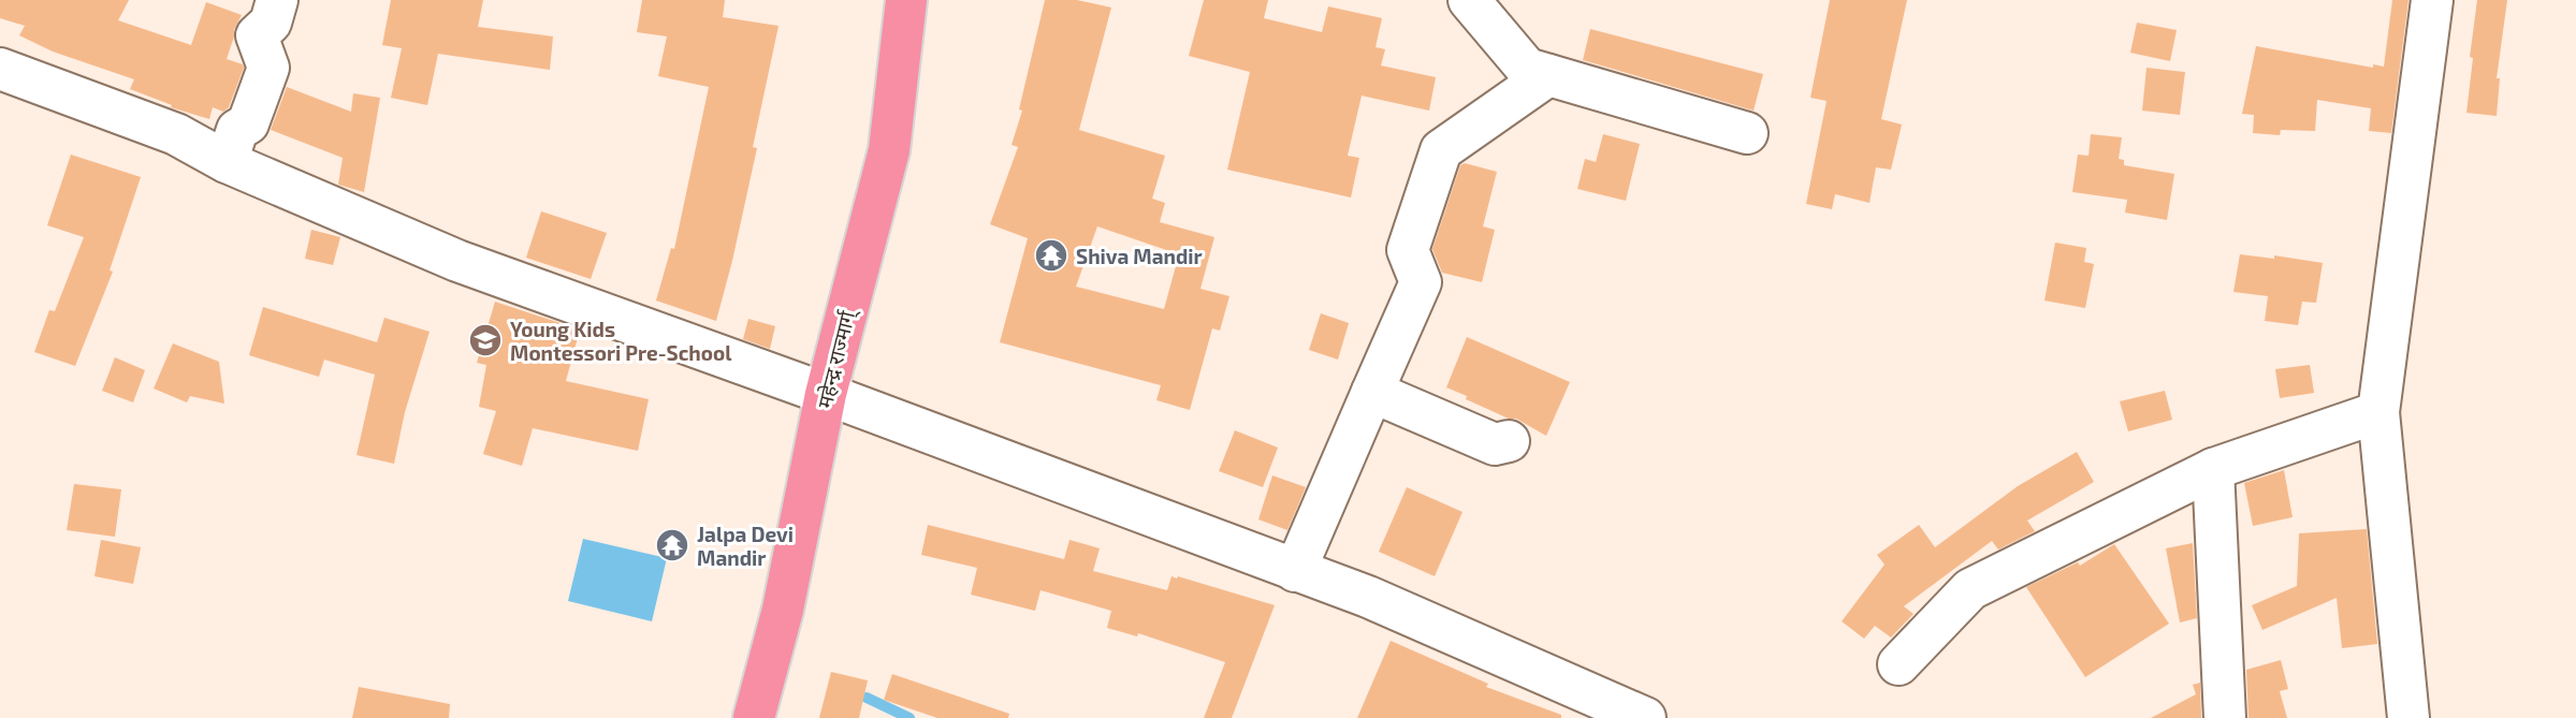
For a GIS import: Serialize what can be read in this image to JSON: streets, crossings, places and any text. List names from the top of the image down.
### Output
{
  "streets": {
    "highway": ["महेन्द्र राज्मार्ग्"]
  },
  "places": {
    "temple": ["Shiva Mandir", "Jalpa Devi Mandir"],
    "school or university": ["Young Kids Montessori Pre-School"]
  }
}
